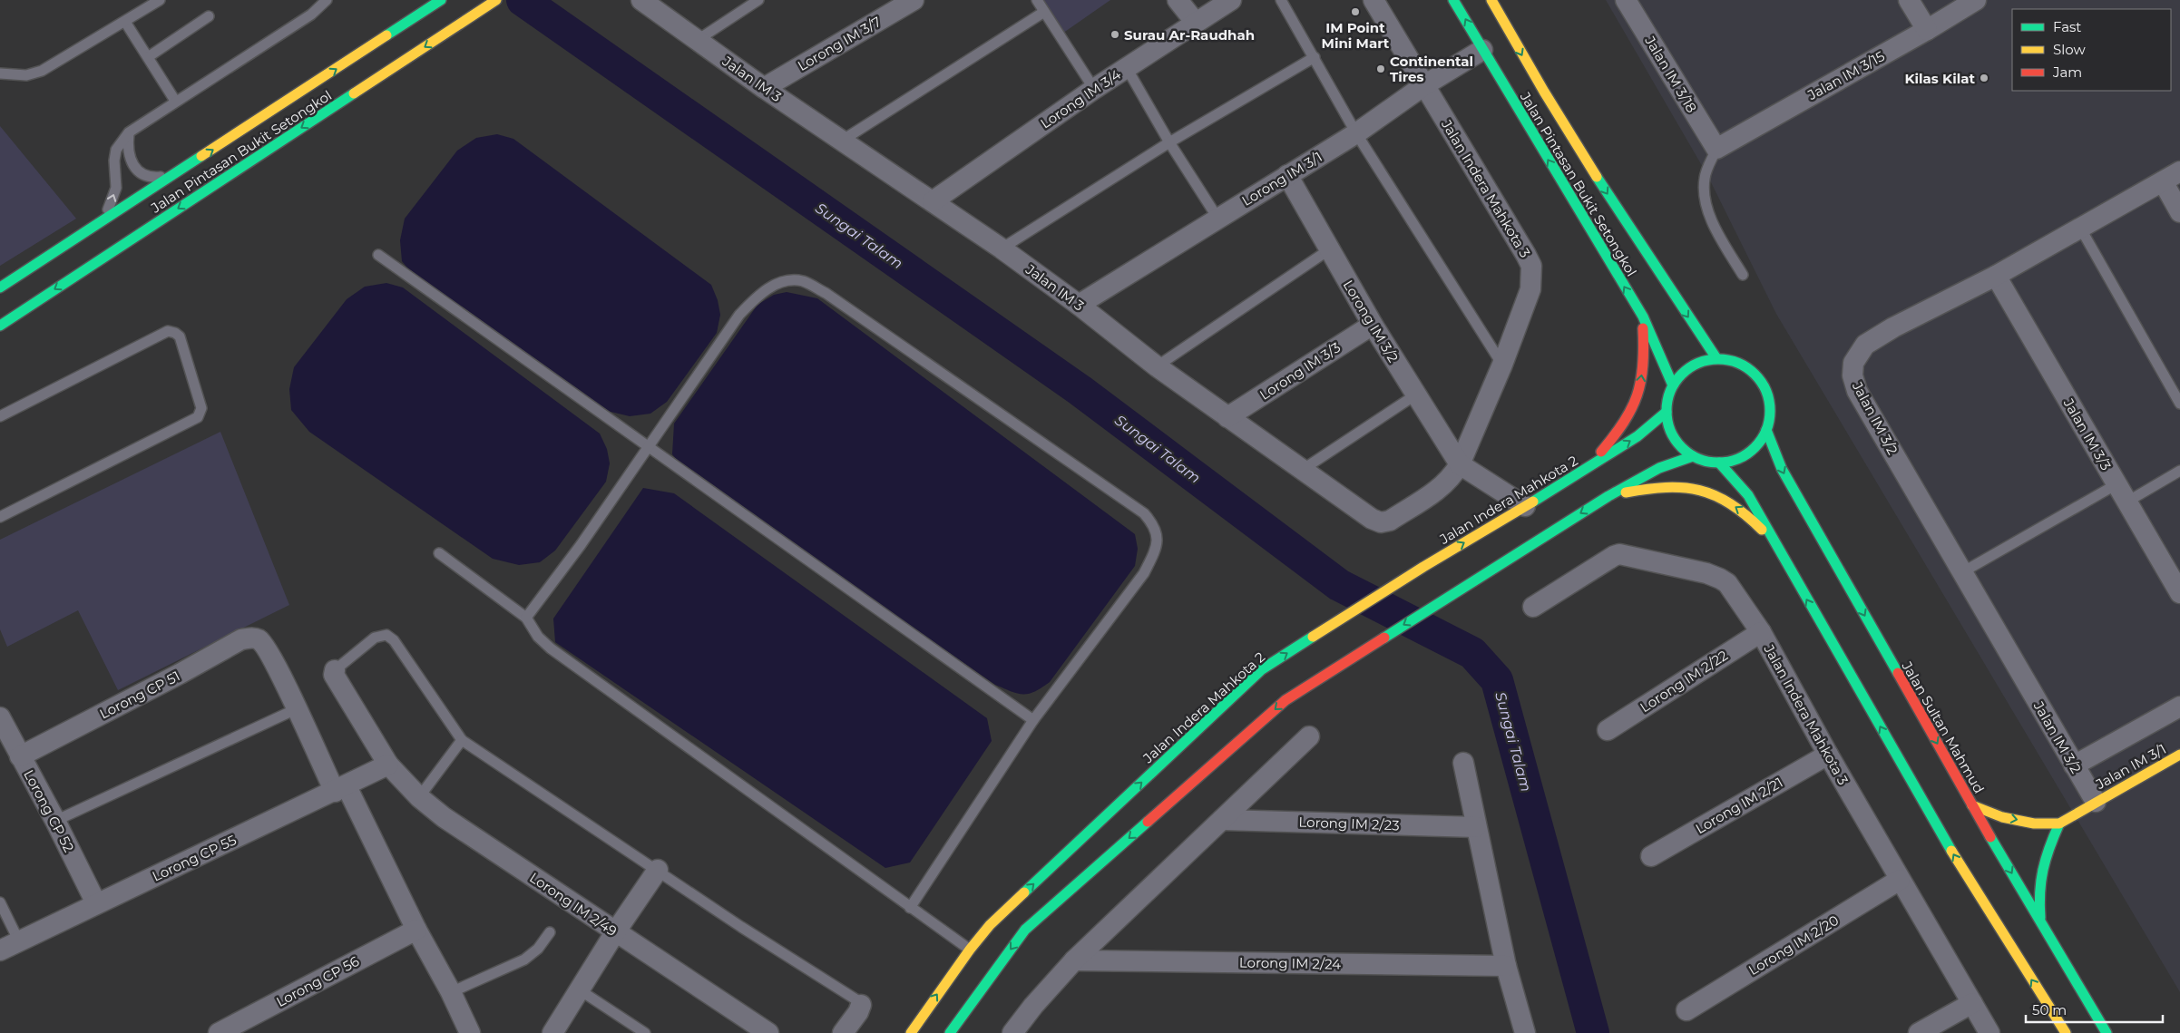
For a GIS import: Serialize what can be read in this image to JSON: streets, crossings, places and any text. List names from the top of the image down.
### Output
{
  "streets": {
    "main road": [
      "Jalan Pintasan Bukit Setongkol",
      "Jalan Indera Mahkota 2",
      "Jalan Sultan Mahmud",
      "Jalan IM 3/1"
    ],
    "street": [
      "Lorong IM 3/7",
      "Jalan IM 3/18",
      "Jalan IM 3/15",
      "Jalan IM 3",
      "Lorong IM 3/4",
      "Lorong IM 3/1",
      "Jalan Indera Mahkota 3",
      "Lorong IM 3/2",
      "Lorong IM 3/3",
      "Jalan IM 3/2",
      "Jalan IM 3/3",
      "Lorong IM 2/22",
      "Lorong CP 51",
      "Lorong IM 2/21",
      "Lorong CP 52",
      "Lorong IM 2/23",
      "Lorong CP 55",
      "Lorong IM 2/49",
      "Lorong IM 2/20",
      "Lorong IM 2/24",
      "Lorong CP 56"
    ]
  },
  "crossings": [
    ["Lorong IM 3/7", "Jalan IM 3"],
    ["Jalan IM 3/18", "Jalan IM 3/15"],
    ["Jalan IM 3", "Lorong IM 3/4"],
    ["Jalan IM 3", "Lorong IM 3/1"],
    ["Jalan IM 3", "Jalan Indera Mahkota 3"],
    ["Jalan IM 3", "Lorong IM 3/2"],
    ["Jalan IM 3", "Lorong IM 3/3"],
    ["Jalan Pintasan Bukit Setongkol", "Lorong IM 3/1"],
    ["Jalan Pintasan Bukit Setongkol", "Jalan Indera Mahkota 2"],
    ["Jalan Pintasan Bukit Setongkol", "Jalan Sultan Mahmud"],
    ["Lorong IM 3/1", "Jalan Indera Mahkota 3"],
    ["Lorong IM 3/1", "Lorong IM 3/2"],
    ["Jalan Indera Mahkota 3", "Lorong IM 3/2"],
    ["Jalan Indera Mahkota 3", "Lorong IM 2/22"],
    ["Jalan Indera Mahkota 3", "Lorong IM 2/21"],
    ["Jalan Indera Mahkota 3", "Lorong IM 2/20"],
    ["Lorong IM 3/2", "Lorong IM 3/3"],
    ["Jalan IM 3/2", "Jalan IM 3/3"],
    ["Jalan IM 3/2", "Jalan IM 3/1"],
    ["Jalan Indera Mahkota 2", "Jalan Sultan Mahmud"],
    ["Lorong CP 51", "Lorong CP 52"],
    ["Lorong CP 52", "Lorong CP 55"],
    ["Lorong CP 55", "Lorong IM 2/49"]
  ],
  "water": ["Sungai Talam"],
  "places": [
    "IM Point Mini Mart",
    "Surau Ar-Raudhah",
    "Continental Tires",
    "Kilas Kilat"
  ],
  "legend": ["Fast", "Slow", "Jam"],
  "scale_bar": "50 m"
}
